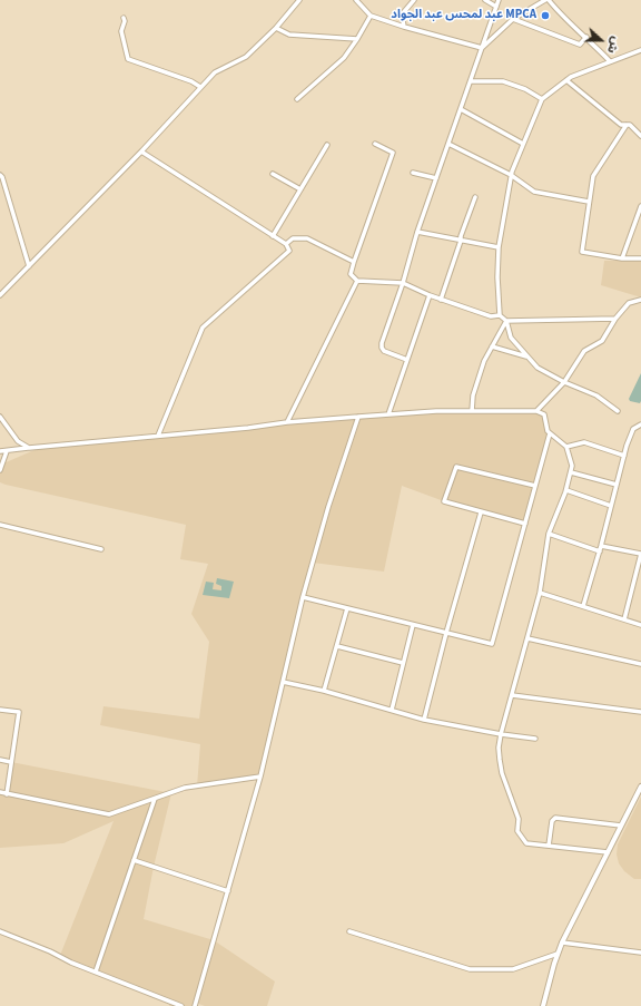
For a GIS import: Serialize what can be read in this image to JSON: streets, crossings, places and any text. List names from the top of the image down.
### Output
{
  "places": ["عبد لمحس عبد الجواد MPCA"],
  "north": "right"
}
